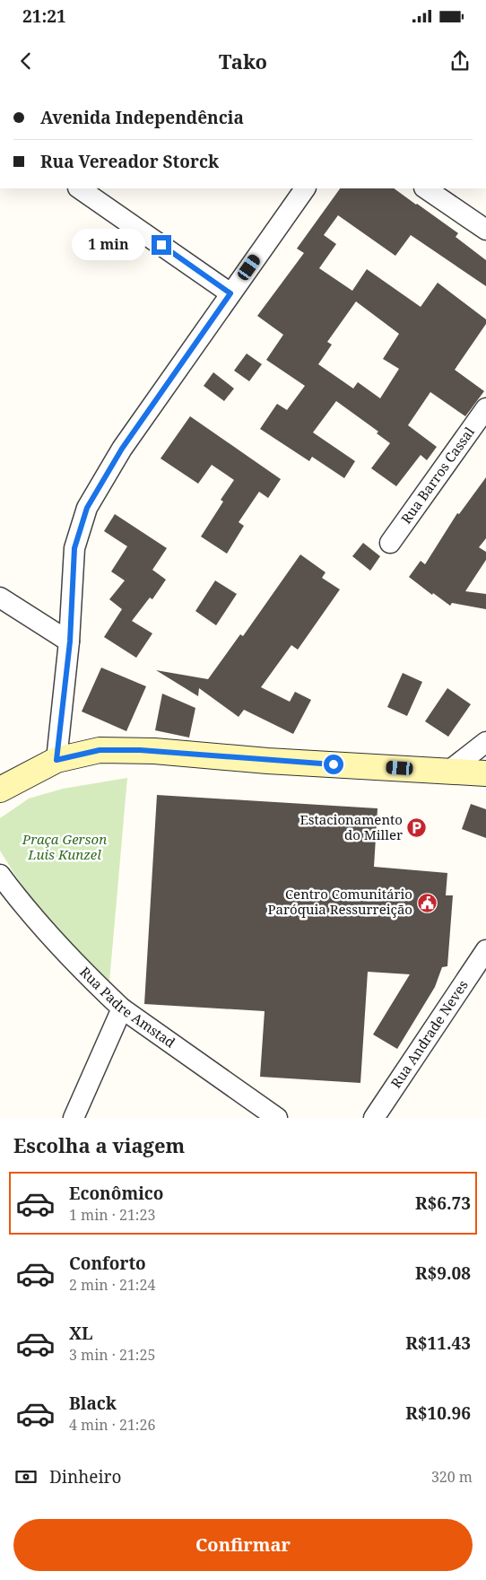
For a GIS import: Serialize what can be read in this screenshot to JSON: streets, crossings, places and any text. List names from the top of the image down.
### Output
{
  "streets": {
    "street": ["Rua Barros Cassal", "Rua Padre Amstad", "Rua Andrade Neves"]
  },
  "parks": ["Praça Gerson Luis Kunzel"],
  "places": {
    "parking": ["Estacionamento do Miller"],
    "public building": ["Centro Comunitário Paróquia Ressurreição"]
  },
  "page": {
    "status": "21:21",
    "header": "Tako",
    "banner": ["Avenida Independência", "Rua Vereador Storck"],
    "bubble": "1 min",
    "heading": "Escolha a viagem",
    "list": [
      {
        "name": "Econômico",
        "note": "1 min · 21:23",
        "value": "R$6.73"
      },
      {
        "name": "Conforto",
        "note": "2 min · 21:24",
        "value": "R$9.08"
      },
      {
        "name": "XL",
        "note": "3 min · 21:25",
        "value": "R$11.43"
      },
      {
        "name": "Black",
        "note": "4 min · 21:26",
        "value": "R$10.96"
      }
    ],
    "pay": ["Dinheiro", "320 m"],
    "buttons": "Confirmar"
  }
}
